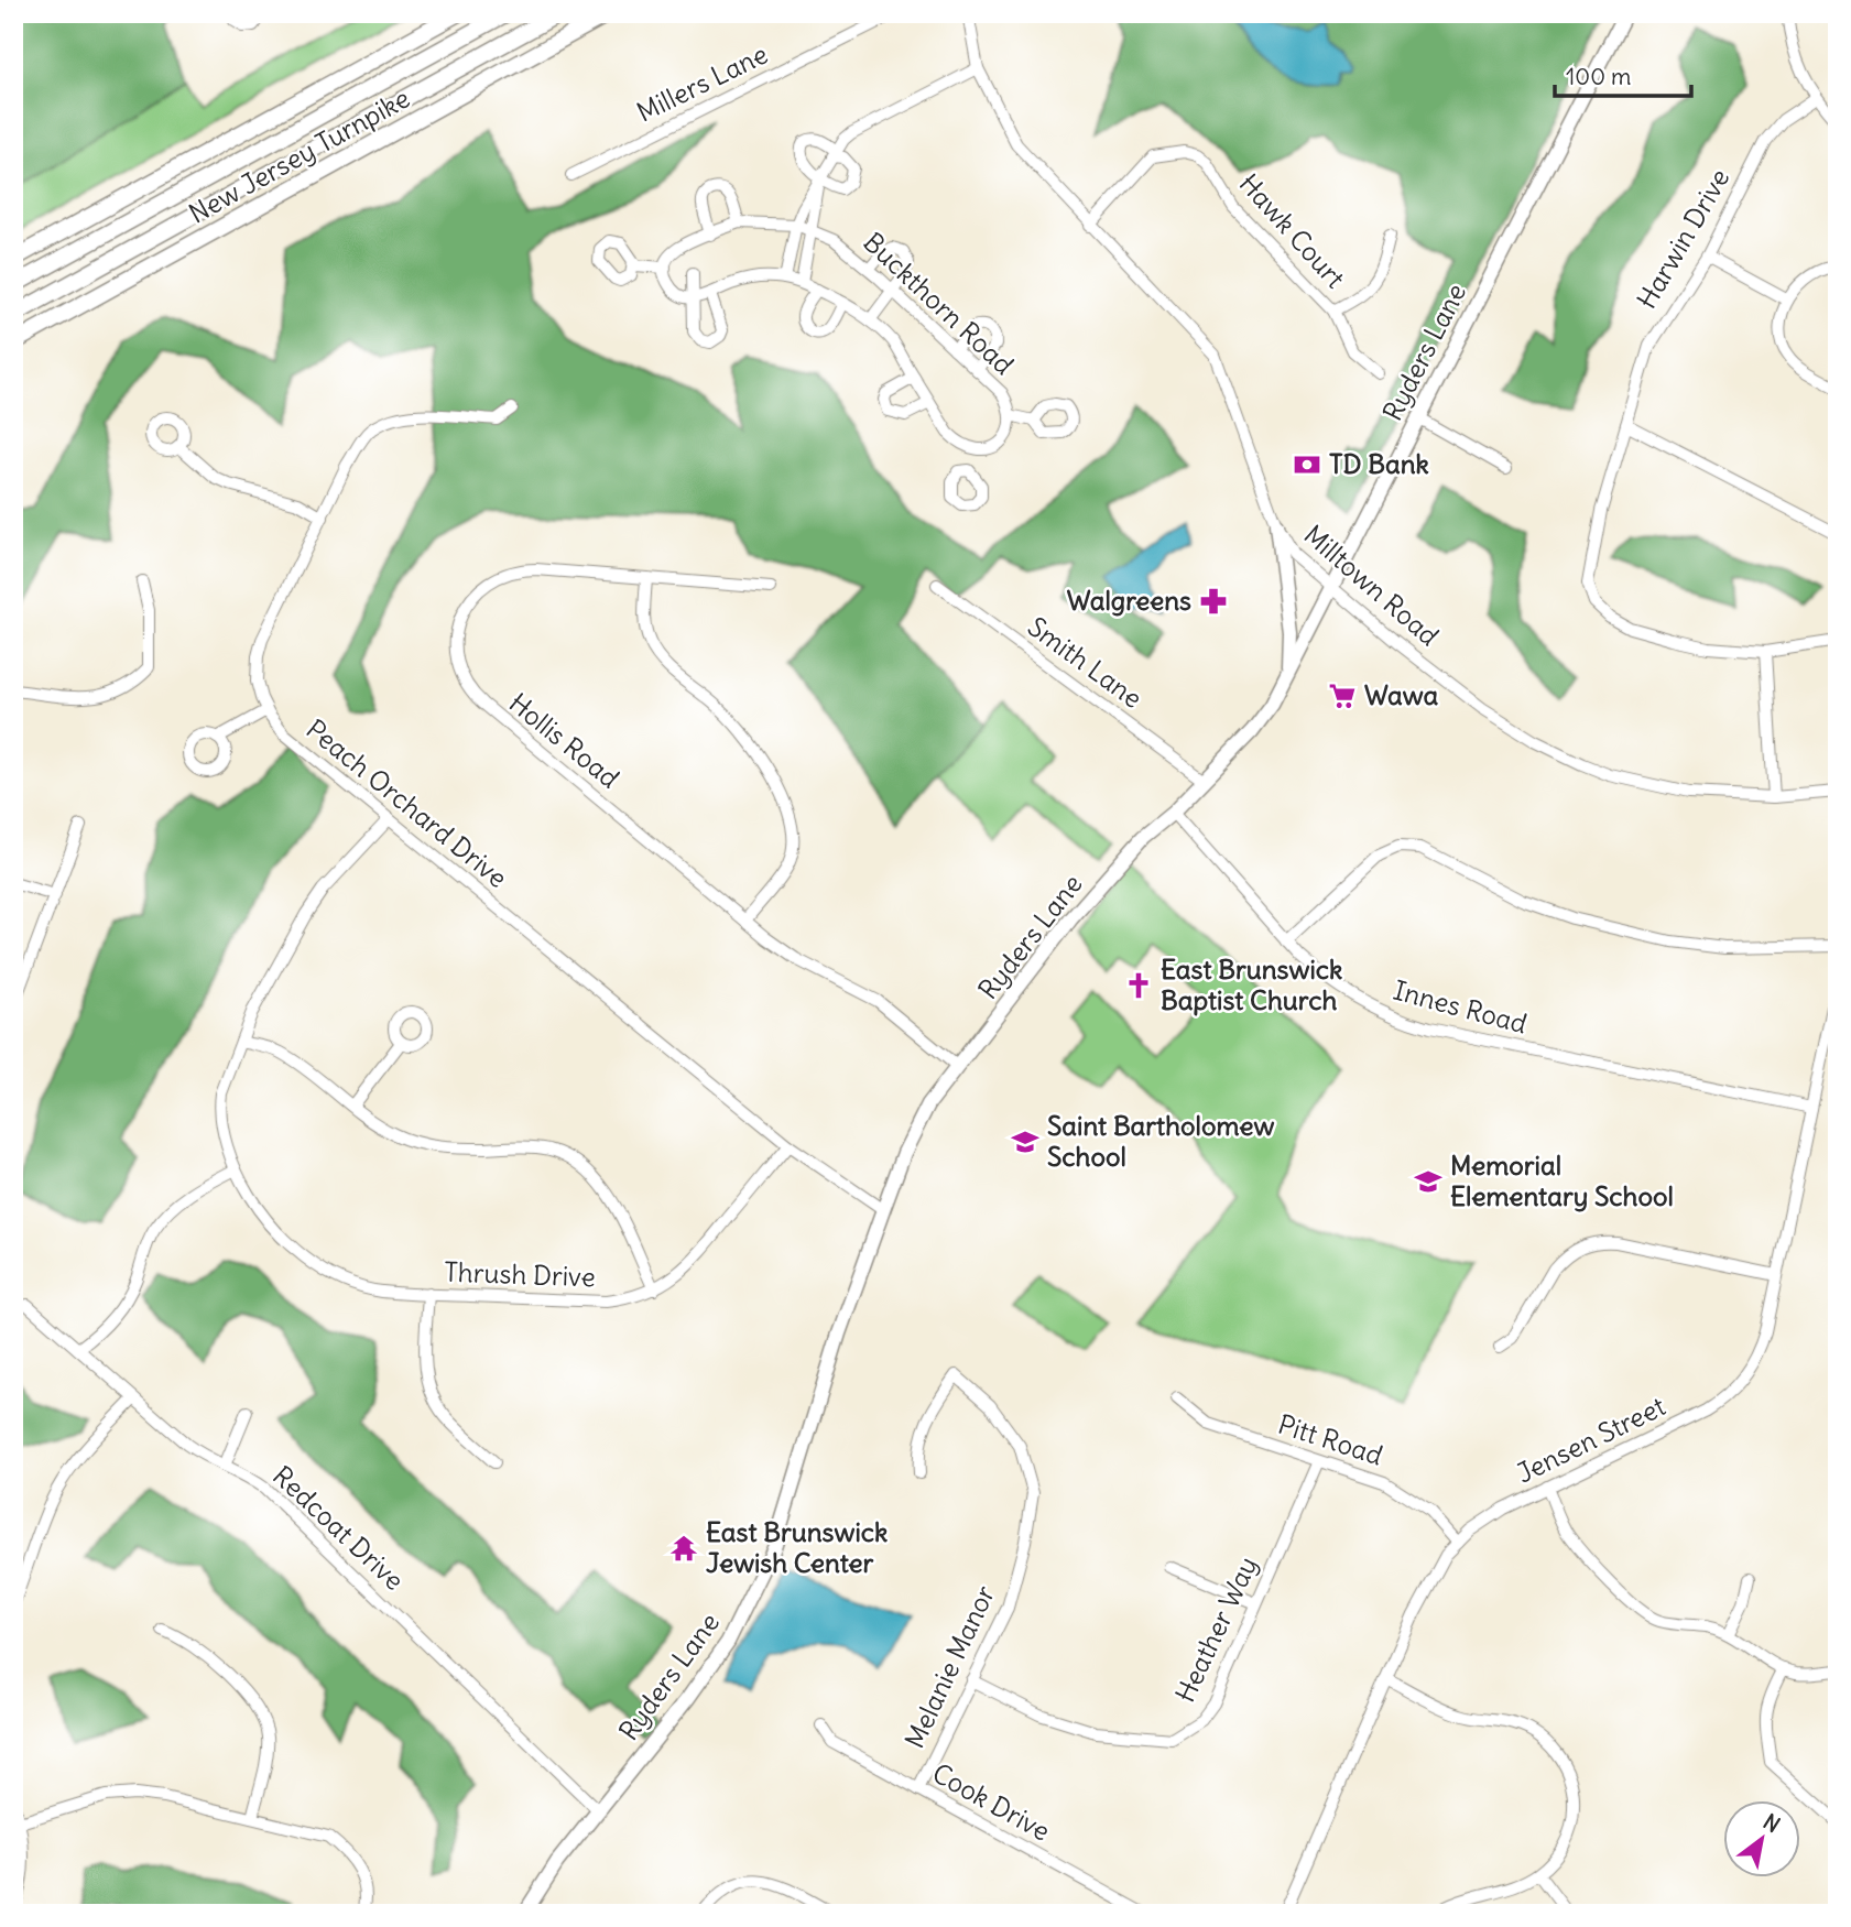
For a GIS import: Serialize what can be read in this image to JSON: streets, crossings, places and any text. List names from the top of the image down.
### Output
{
  "streets": {
    "highway": ["New Jersey Turnpike"],
    "main road": ["Ryders Lane"],
    "street": [
      "Millers Lane",
      "Hawk Court",
      "Harwin Drive",
      "Buckthorn Road",
      "Milltown Road",
      "Smith Lane",
      "Hollis Road",
      "Peach Orchard Drive",
      "Innes Road",
      "Thrush Drive",
      "Pitt Road",
      "Jensen Street",
      "Redcoat Drive",
      "Heather Way",
      "Melanie Manor",
      "Cook Drive"
    ]
  },
  "crossings": [
    ["Hawk Court", "Milltown Road"],
    ["Ryders Lane", "Milltown Road"],
    ["Ryders Lane", "Smith Lane"],
    ["Ryders Lane", "Hollis Road"],
    ["Ryders Lane", "Peach Orchard Drive"],
    ["Ryders Lane", "Innes Road"],
    ["Ryders Lane", "Redcoat Drive"],
    ["Peach Orchard Drive", "Thrush Drive"],
    ["Innes Road", "Jensen Street"],
    ["Pitt Road", "Jensen Street"],
    ["Pitt Road", "Heather Way"],
    ["Heather Way", "Melanie Manor"],
    ["Melanie Manor", "Cook Drive"]
  ],
  "places": {
    "bank": ["TD Bank"],
    "pharmacy": ["Walgreens"],
    "supermarket": ["Wawa"],
    "church": ["East Brunswick Baptist Church"],
    "school or university": ["Saint Bartholomew School", "Memorial Elementary School"],
    "temple": ["East Brunswick Jewish Center"]
  },
  "scale_bar": "100 m",
  "north": "top right"
}
